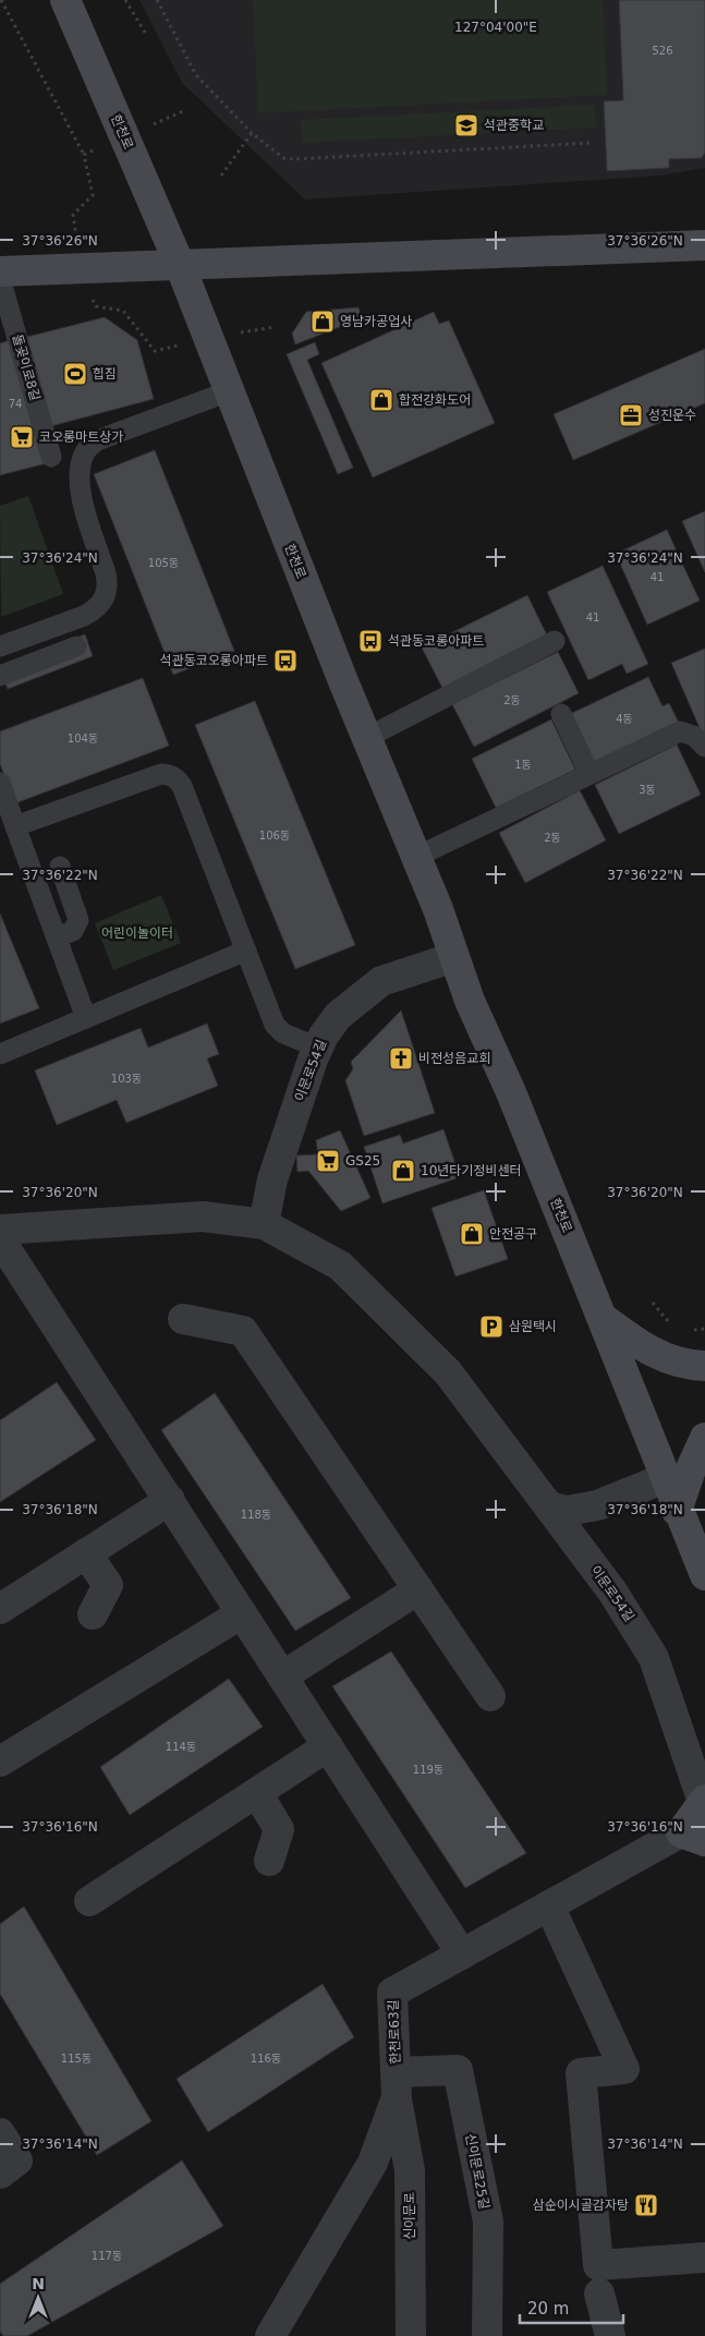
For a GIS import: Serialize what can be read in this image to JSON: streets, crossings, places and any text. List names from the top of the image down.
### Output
{
  "streets": {
    "main road": ["한천로"],
    "street": [
      "이문로54길",
      "한천로63길",
      "신이문로25길",
      "신이문로"
    ],
    "lane": ["돌곶이로8길"]
  },
  "crossings": [
    ["한천로", "이문로54길"],
    ["한천로63길", "신이문로25길"],
    ["한천로63길", "신이문로"],
    ["신이문로25길", "신이문로"]
  ],
  "parks": ["어린이놀이터"],
  "places": {
    "school or university": ["석관중학교"],
    "shop": [
      "영남카공업사",
      "합전강화도어",
      "10년타기정비센터",
      "안전공구"
    ],
    "sports": ["힙짐"],
    "office": ["성진운수"],
    "supermarket": ["코오롱마트상가", "GS25"],
    "bus stop": ["석관동코롱아파트", "석관동코오롱아파트"],
    "church": ["비전성음교회"],
    "parking": ["삼원택시"],
    "restaurant": ["삼순이시골감자탕"]
  },
  "house_numbers": [
    "526",
    "74",
    "105동",
    "41",
    "41",
    "2동",
    "4동",
    "104동",
    "1동",
    "3동",
    "106동",
    "2동",
    "103동",
    "118동",
    "114동",
    "119동",
    "115동",
    "116동",
    "117동"
  ],
  "scale_bar": "20 m",
  "north": "top",
  "coordinates": [
    "127°04'00\"E",
    "37°36'26\"N",
    "37°36'24\"N",
    "37°36'22\"N",
    "37°36'20\"N",
    "37°36'18\"N",
    "37°36'16\"N",
    "37°36'14\"N"
  ]
}
